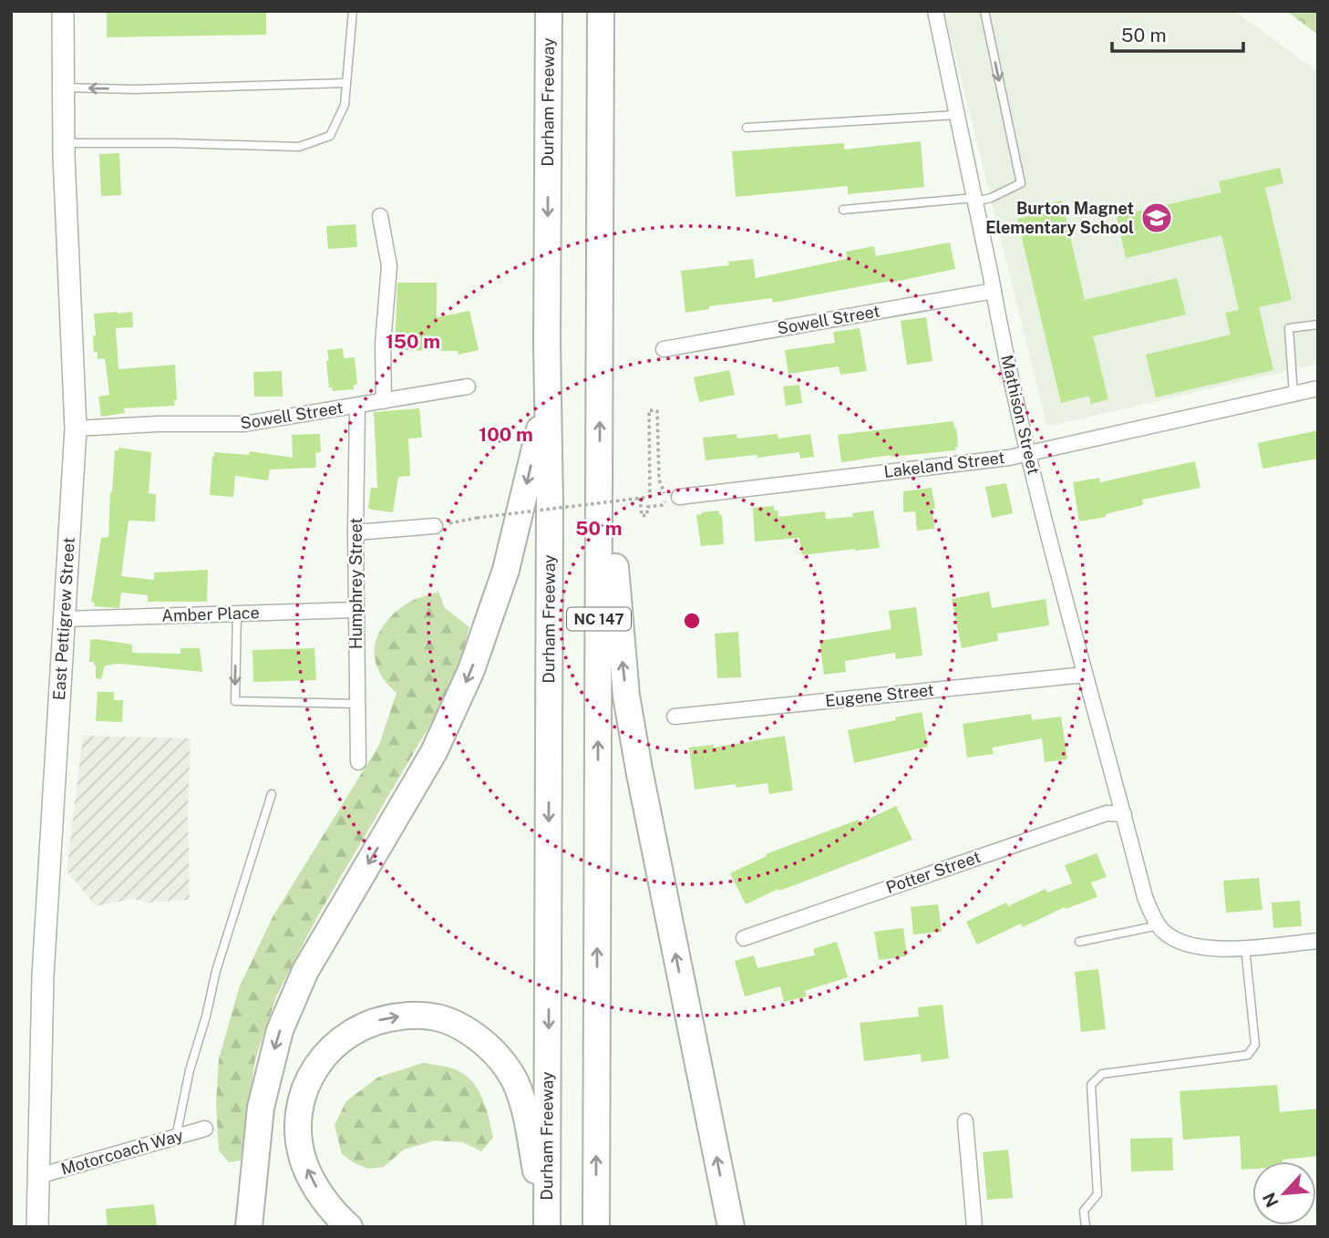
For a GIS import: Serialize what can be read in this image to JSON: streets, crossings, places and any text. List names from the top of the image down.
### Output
{
  "streets": {
    "highway": ["Durham Freeway", "NC 147"],
    "street": [
      "Sowell Street",
      "Mathison Street",
      "Lakeland Street",
      "Humphrey Street",
      "Amber Place",
      "East Pettigrew Street",
      "Eugene Street",
      "Potter Street",
      "Motorcoach Way"
    ]
  },
  "crossings": [
    ["Sowell Street", "Mathison Street"],
    ["Sowell Street", "Humphrey Street"],
    ["Sowell Street", "East Pettigrew Street"],
    ["Mathison Street", "Lakeland Street"],
    ["Mathison Street", "Eugene Street"],
    ["Mathison Street", "Potter Street"],
    ["Humphrey Street", "Amber Place"],
    ["Amber Place", "East Pettigrew Street"],
    ["East Pettigrew Street", "Motorcoach Way"]
  ],
  "places": {
    "school or university": ["Burton Magnet Elementary School"]
  },
  "scale_bar": "50 m",
  "north": "bottom left",
  "rings": ["150 m", "100 m", "50 m"]
}
